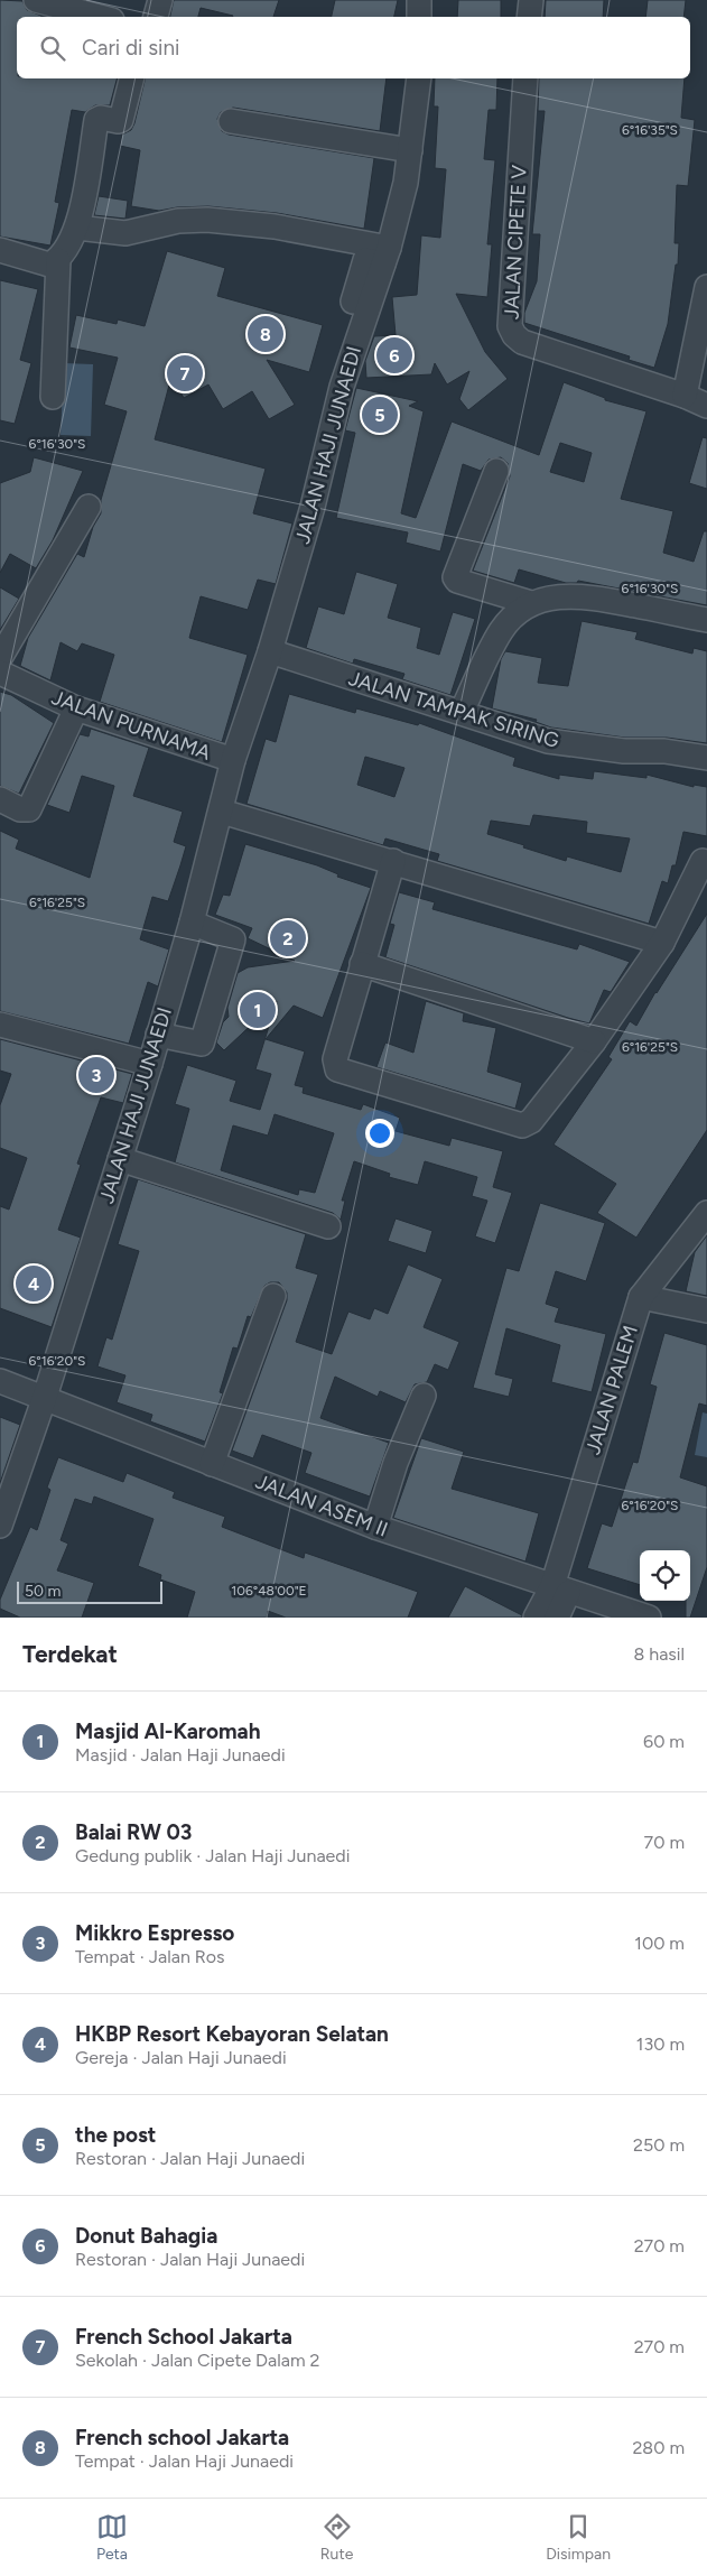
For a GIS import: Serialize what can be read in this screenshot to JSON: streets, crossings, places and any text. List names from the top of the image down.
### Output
{
  "streets": {
    "street": [
      "JALAN CIPETE V",
      "JALAN HAJI JUNAEDI",
      "JALAN TAMPAK SIRING",
      "JALAN PURNAMA",
      "JALAN PALEM",
      "JALAN ASEM II"
    ]
  },
  "crossings": [
    ["JALAN HAJI JUNAEDI", "JALAN TAMPAK SIRING"],
    ["JALAN HAJI JUNAEDI", "JALAN PURNAMA"],
    ["JALAN HAJI JUNAEDI", "JALAN ASEM II"],
    ["JALAN PALEM", "JALAN ASEM II"]
  ],
  "scale_bar": "50 m",
  "page": {
    "search": "Cari di sini",
    "pins": [
      "8",
      "6",
      "7",
      "5",
      "2",
      "1",
      "3",
      "4"
    ],
    "scale": "50 m",
    "heading": ["Terdekat", "8 hasil"],
    "list": [
      {
        "mark": "1",
        "name": "Masjid Al-Karomah",
        "note": "Masjid · Jalan Haji Junaedi",
        "value": "60 m"
      },
      {
        "mark": "2",
        "name": "Balai RW 03",
        "note": "Gedung publik · Jalan Haji Junaedi",
        "value": "70 m"
      },
      {
        "mark": "3",
        "name": "Mikkro Espresso",
        "note": "Tempat · Jalan Ros",
        "value": "100 m"
      },
      {
        "mark": "4",
        "name": "HKBP Resort Kebayoran Selatan",
        "note": "Gereja · Jalan Haji Junaedi",
        "value": "130 m"
      },
      {
        "mark": "5",
        "name": "the post",
        "note": "Restoran · Jalan Haji Junaedi",
        "value": "250 m"
      },
      {
        "mark": "6",
        "name": "Donut Bahagia",
        "note": "Restoran · Jalan Haji Junaedi",
        "value": "270 m"
      },
      {
        "mark": "7",
        "name": "French School Jakarta",
        "note": "Sekolah · Jalan Cipete Dalam 2",
        "value": "270 m"
      },
      {
        "mark": "8",
        "name": "French school Jakarta",
        "note": "Tempat · Jalan Haji Junaedi",
        "value": "280 m"
      }
    ],
    "nav": ["Peta", "Rute", "Disimpan"]
  },
  "coordinates": [
    "6°16'35\"S",
    "6°16'30\"S",
    "6°16'25\"S",
    "6°16'20\"S",
    "106°48'00\"E"
  ]
}
